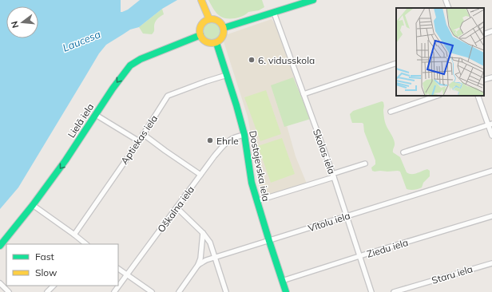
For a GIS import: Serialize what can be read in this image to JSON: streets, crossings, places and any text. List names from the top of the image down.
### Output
{
  "streets": {
    "main road": ["Lielā iela", "Dostojevska iela"],
    "street": [
      "Aptiekas iela",
      "Skolas iela",
      "Oškalna iela",
      "Vītolu iela",
      "Ziedu iela",
      "Staru iela"
    ]
  },
  "crossings": [
    ["Lielā iela", "Dostojevska iela"],
    ["Aptiekas iela", "Dostojevska iela"],
    ["Skolas iela", "Vītolu iela"],
    ["Skolas iela", "Ziedu iela"],
    ["Dostojevska iela", "Oškalna iela"],
    ["Dostojevska iela", "Vītolu iela"],
    ["Dostojevska iela", "Ziedu iela"]
  ],
  "one_way": ["Lielā iela"],
  "water": ["Laucesa"],
  "places": ["6. vidusskola", "Ehrle"],
  "legend": ["Fast", "Slow"],
  "north": "left"
}
